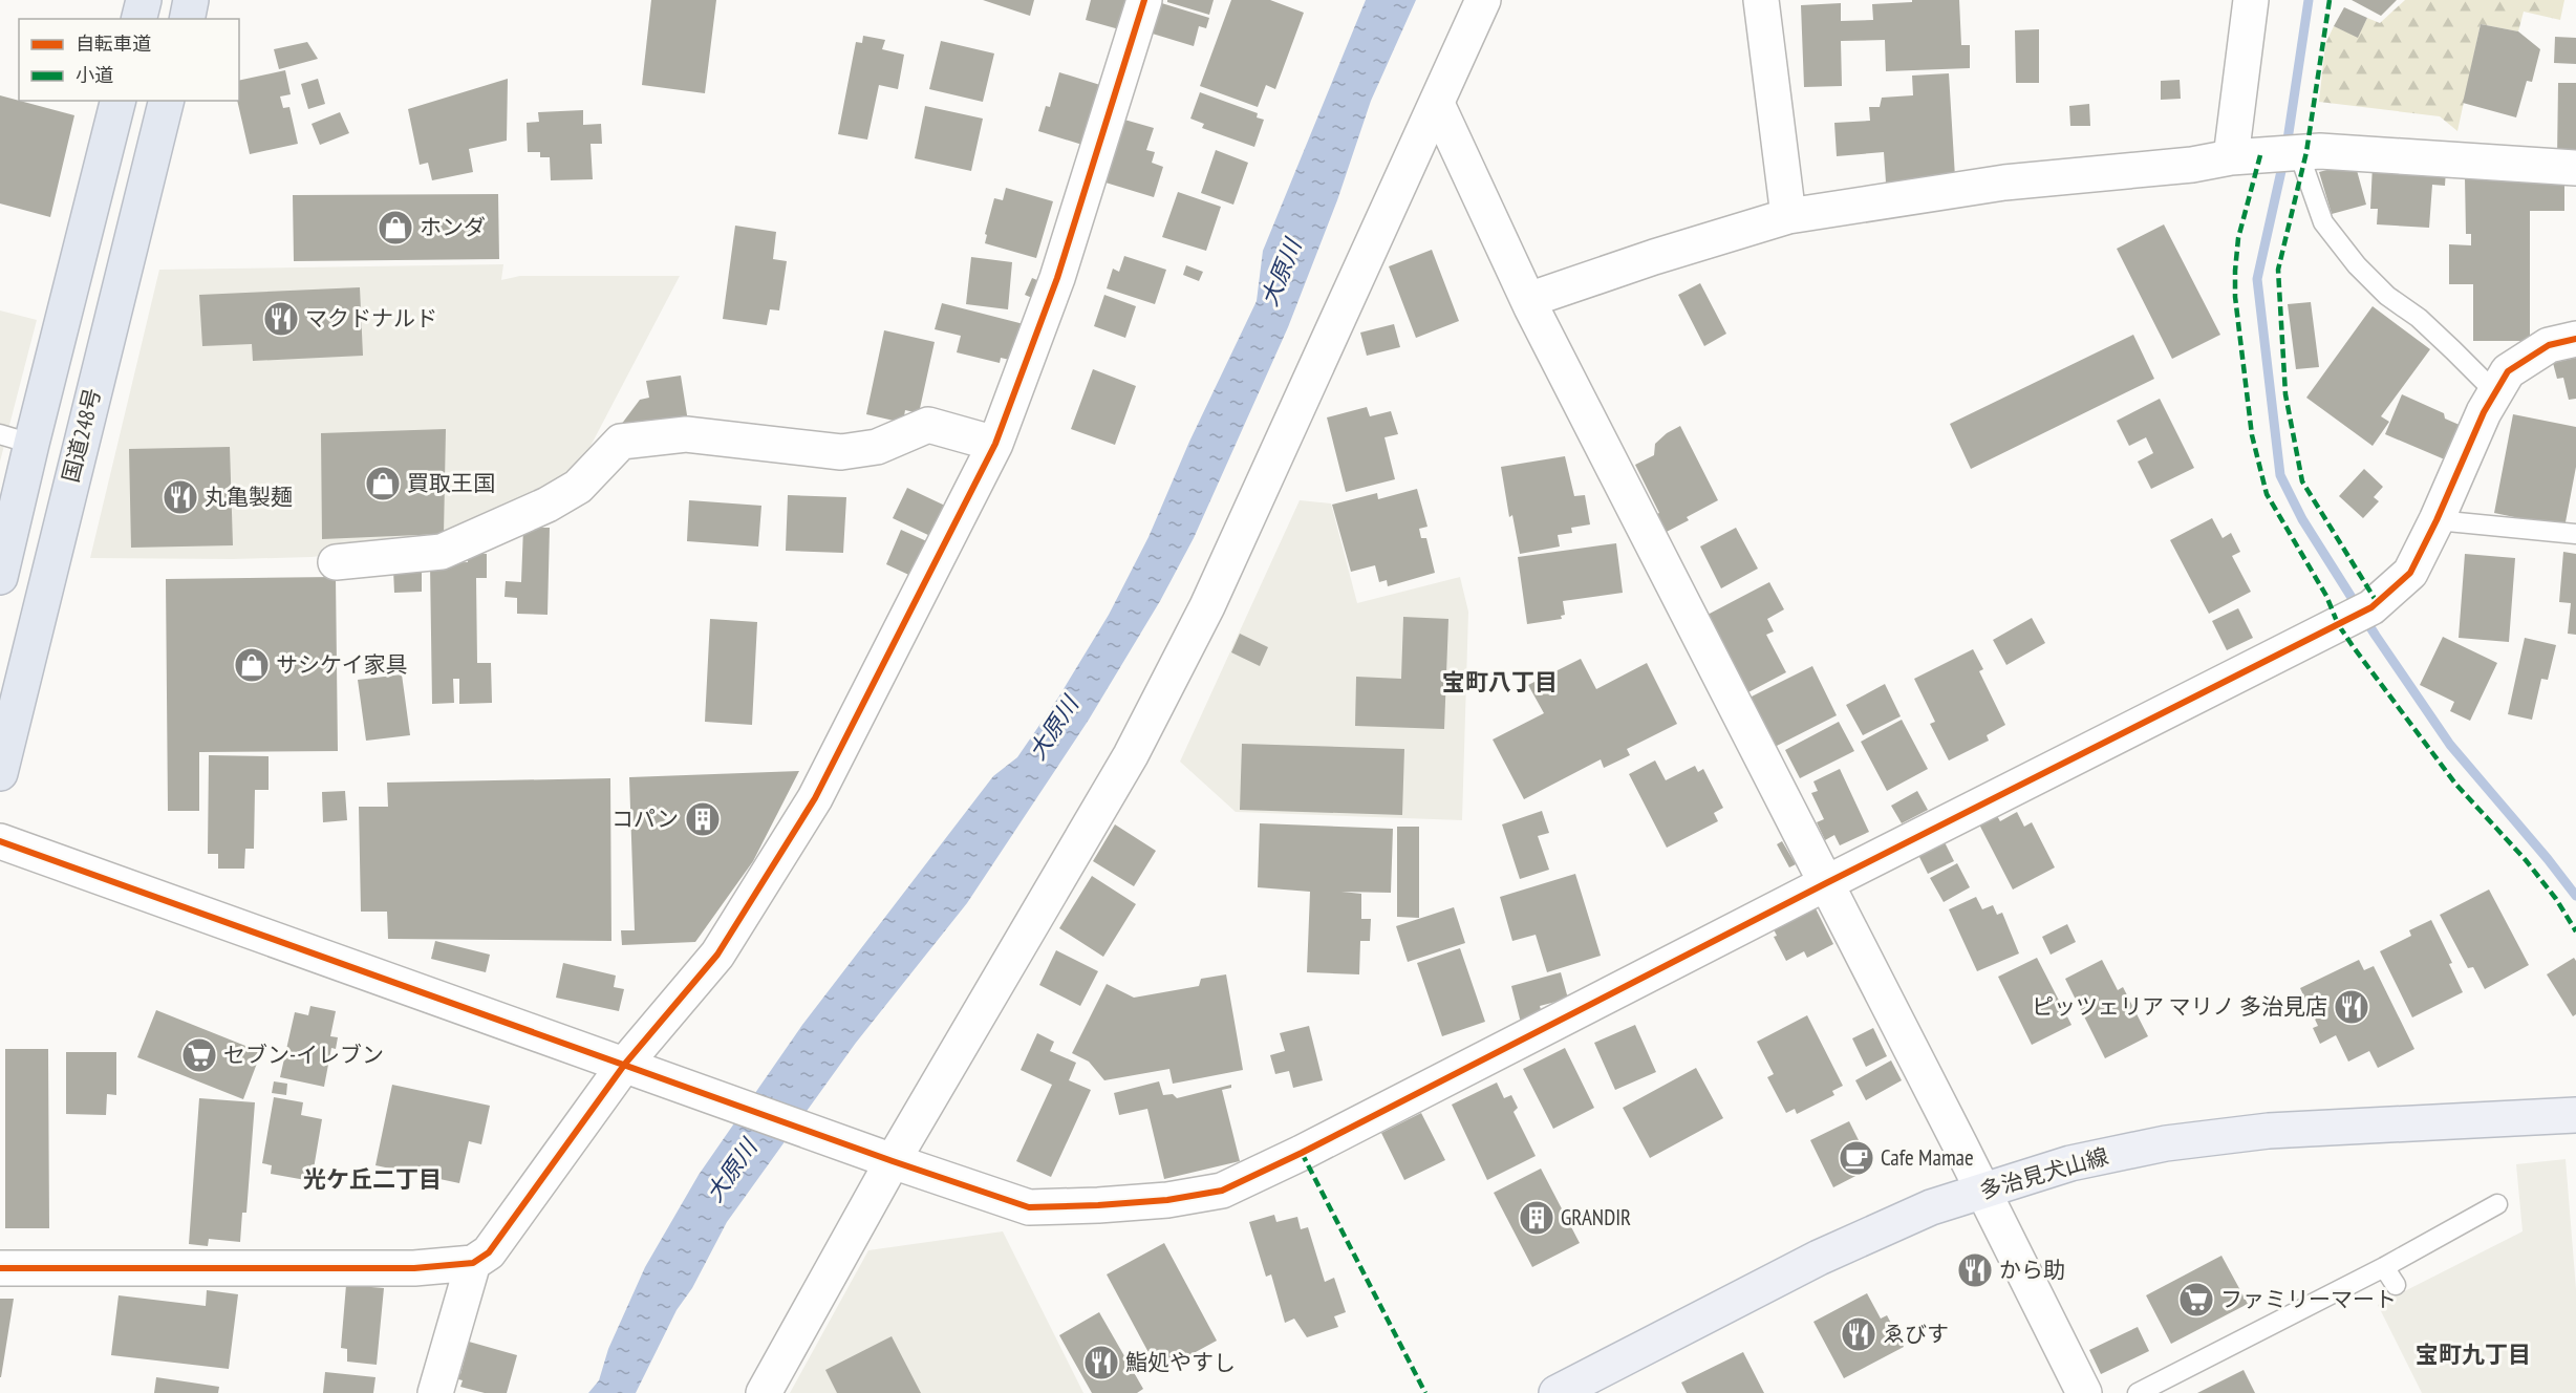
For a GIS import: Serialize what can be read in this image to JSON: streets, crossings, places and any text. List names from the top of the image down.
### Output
{
  "streets": {
    "highway": ["国道248号"],
    "main road": ["多治見犬山線"]
  },
  "districts": ["宝町八丁目", "光ケ丘二丁目", "宝町九丁目"],
  "water": ["大原川"],
  "places": {
    "shop": ["ホンダ", "買取王国", "サシケイ家具"],
    "restaurant": [
      "マクドナルド",
      "丸亀製麺",
      "ピッツェリア マリノ 多治見店",
      "から助",
      "ゑびす",
      "鮨処やすし"
    ],
    "building": ["コパン", "GRANDIR"],
    "supermarket": ["セブン-イレブン", "ファミリーマート"],
    "cafe": ["Cafe Mamae"]
  },
  "legend": ["自転車道", "小道"]
}
